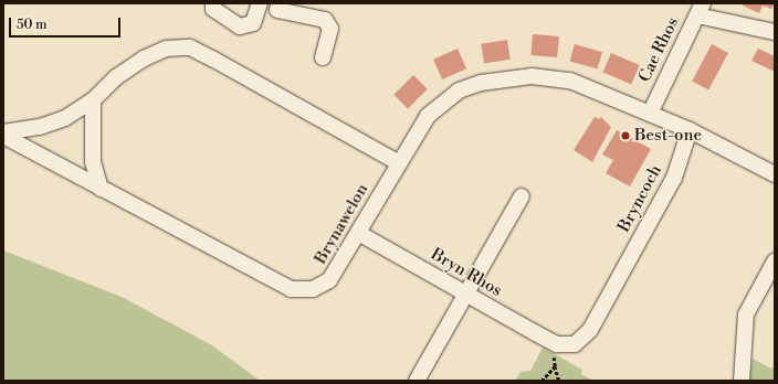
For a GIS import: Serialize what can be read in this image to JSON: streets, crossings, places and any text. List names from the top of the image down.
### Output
{
  "streets": {
    "street": [
      "Cae Rhos",
      "Bryncoch",
      "Brynawelon",
      "Bryn Rhos"
    ]
  },
  "crossings": [
    ["Cae Rhos", "Brynawelon"],
    ["Bryncoch", "Brynawelon"],
    ["Bryncoch", "Bryn Rhos"],
    ["Brynawelon", "Bryn Rhos"]
  ],
  "places": ["Best-one"],
  "scale_bar": "50 m"
}
